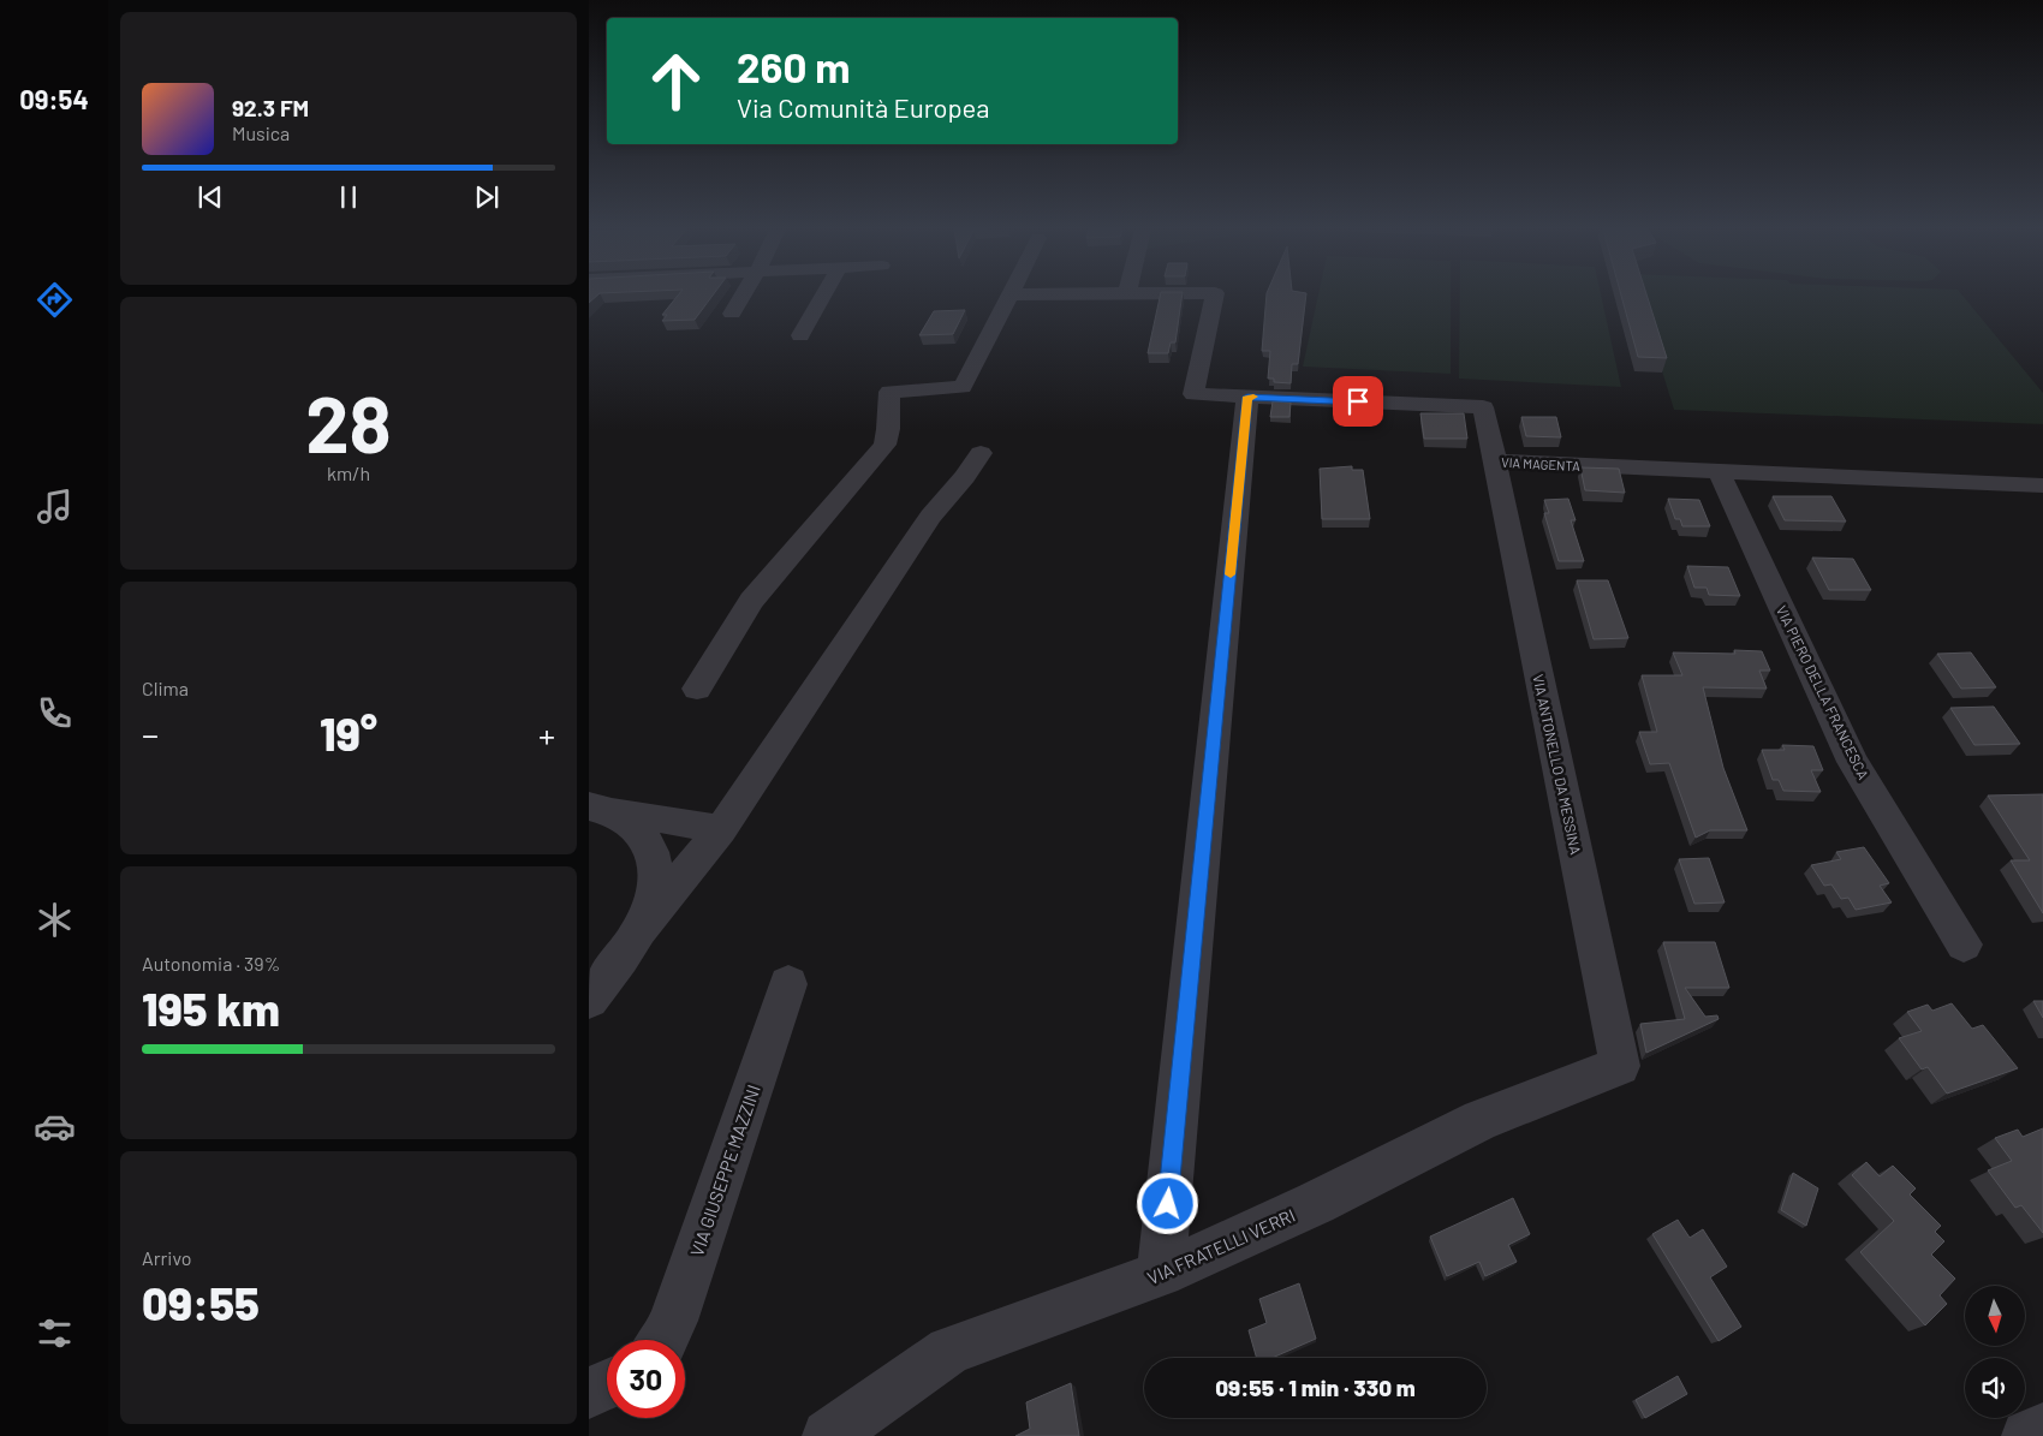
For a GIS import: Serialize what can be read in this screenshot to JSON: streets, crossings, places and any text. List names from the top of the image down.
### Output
{
  "streets": {
    "street": [
      "VIA MAGENTA",
      "VIA PIERO DELLA FRANCESCA",
      "VIA ANTONELLO DA MESSINA",
      "VIA GIUSEPPE MAZZINI",
      "VIA FRATELLI VERRI"
    ]
  },
  "crossings": [
    ["VIA MAGENTA", "VIA PIERO DELLA FRANCESCA"],
    ["VIA MAGENTA", "VIA ANTONELLO DA MESSINA"],
    ["VIA ANTONELLO DA MESSINA", "VIA FRATELLI VERRI"]
  ],
  "north": "bottom",
  "page": {
    "tabs": "09:54",
    "turn": ["260 m", "Via Comunità Europea"],
    "song": ["92.3 FM", "Musica"],
    "tile": [
      ["28", "km/h"],
      "Clima",
      ["Autonomia · 39%", "195 km"],
      ["Arrivo", "09:55"]
    ],
    "heat": ["−", "19°", "+"],
    "limit": "30",
    "trip": "09:55 · 1 min · 330 m"
  }
}
